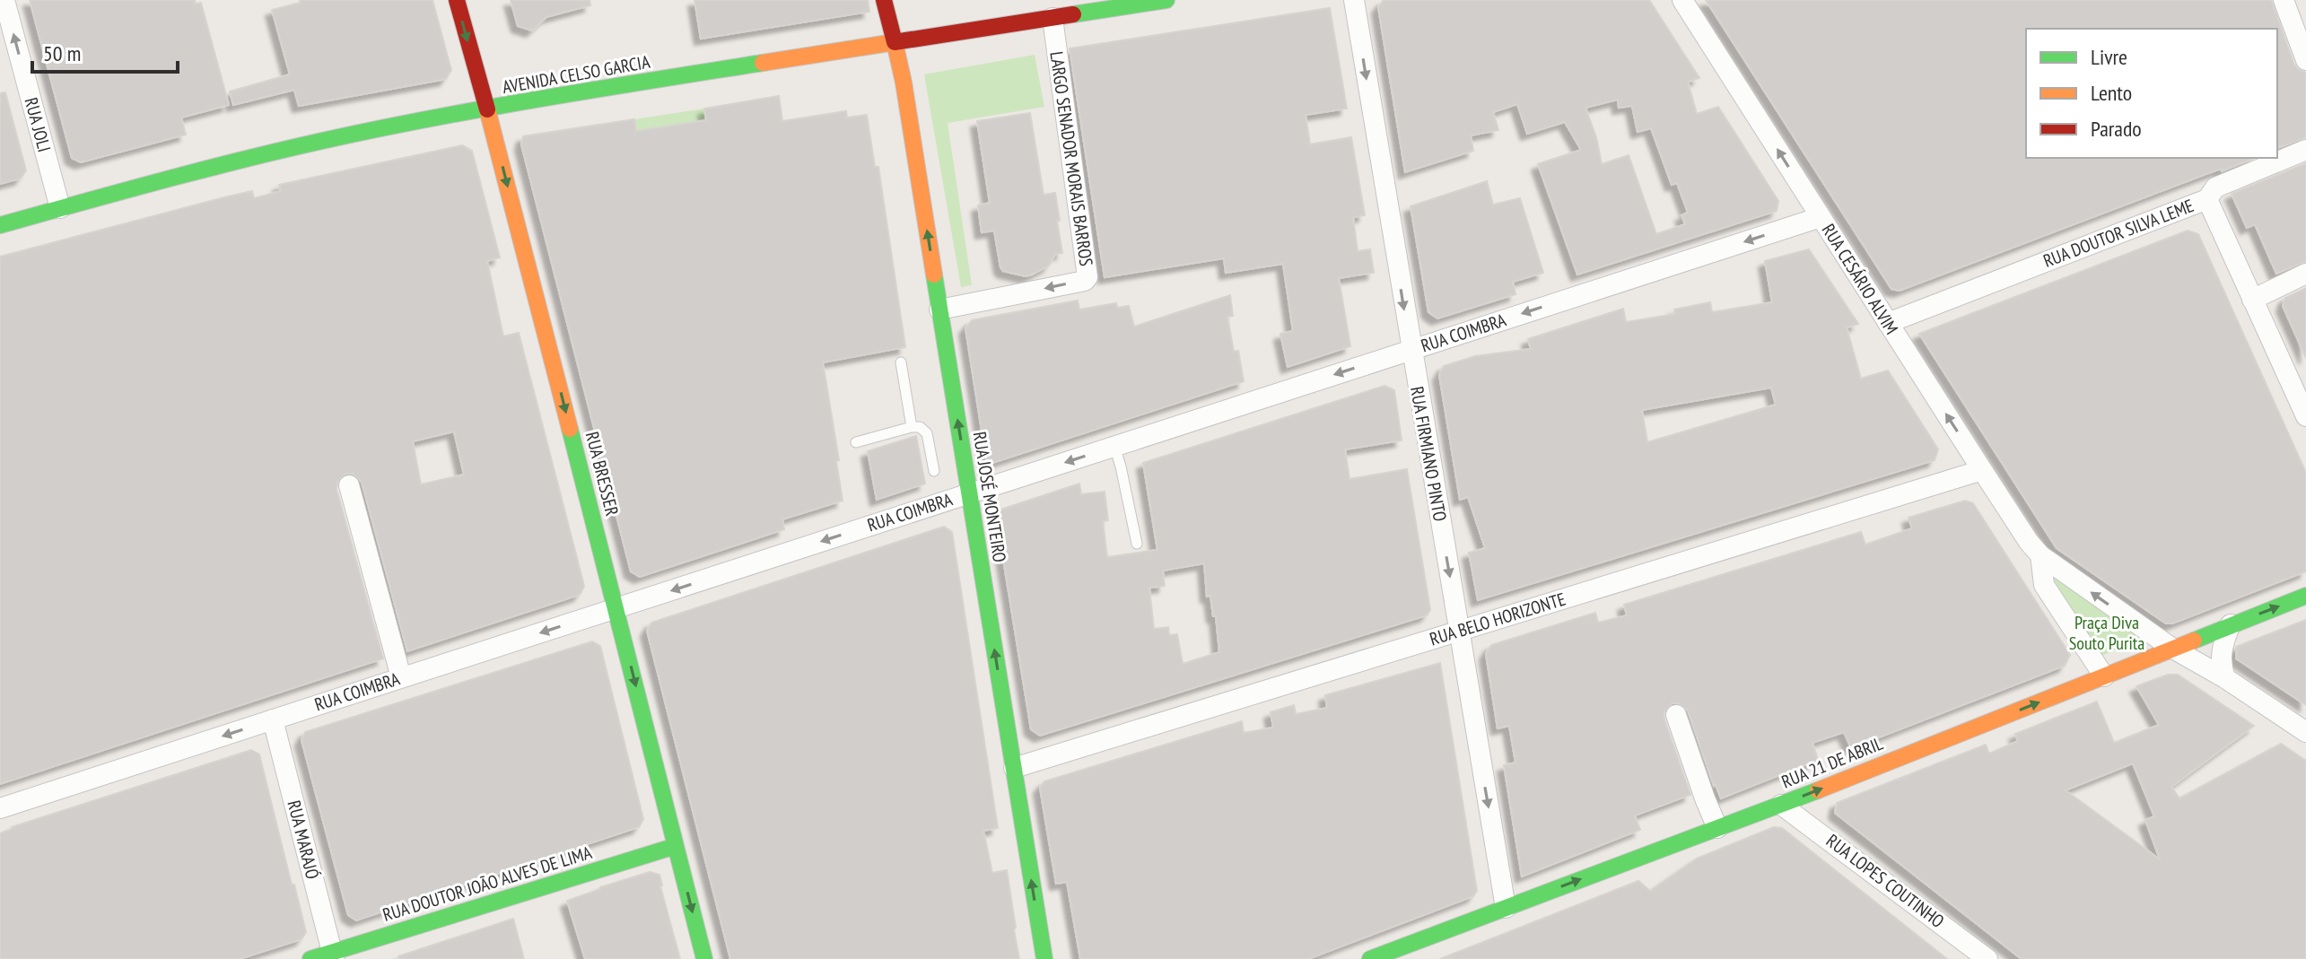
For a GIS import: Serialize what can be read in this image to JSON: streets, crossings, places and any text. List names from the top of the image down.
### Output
{
  "streets": {
    "main road": [
      "AVENIDA CELSO GARCIA",
      "RUA BRESSER",
      "RUA JOSÉ MONTEIRO",
      "RUA 21 DE ABRIL",
      "RUA DOUTOR JOÃO ALVES DE LIMA"
    ],
    "street": [
      "RUA JOLI",
      "LARGO SENADOR MORAIS BARROS",
      "RUA DOUTOR SILVA LEME",
      "RUA CESÁRIO ALVIM",
      "RUA COIMBRA",
      "RUA FIRMIANO PINTO",
      "RUA BELO HORIZONTE",
      "RUA MARAJÓ",
      "RUA LOPES COUTINHO"
    ]
  },
  "crossings": [
    ["AVENIDA CELSO GARCIA", "RUA JOLI"],
    ["AVENIDA CELSO GARCIA", "LARGO SENADOR MORAIS BARROS"],
    ["AVENIDA CELSO GARCIA", "RUA BRESSER"],
    ["AVENIDA CELSO GARCIA", "RUA JOSÉ MONTEIRO"],
    ["LARGO SENADOR MORAIS BARROS", "RUA JOSÉ MONTEIRO"],
    ["RUA DOUTOR SILVA LEME", "RUA CESÁRIO ALVIM"],
    ["RUA CESÁRIO ALVIM", "RUA COIMBRA"],
    ["RUA CESÁRIO ALVIM", "RUA BELO HORIZONTE"],
    ["RUA CESÁRIO ALVIM", "RUA 21 DE ABRIL"],
    ["RUA COIMBRA", "RUA FIRMIANO PINTO"],
    ["RUA COIMBRA", "RUA BRESSER"],
    ["RUA COIMBRA", "RUA JOSÉ MONTEIRO"],
    ["RUA COIMBRA", "RUA MARAJÓ"],
    ["RUA FIRMIANO PINTO", "RUA BELO HORIZONTE"],
    ["RUA FIRMIANO PINTO", "RUA 21 DE ABRIL"],
    ["RUA BRESSER", "RUA DOUTOR JOÃO ALVES DE LIMA"],
    ["RUA JOSÉ MONTEIRO", "RUA BELO HORIZONTE"],
    ["RUA 21 DE ABRIL", "RUA LOPES COUTINHO"],
    ["RUA MARAJÓ", "RUA DOUTOR JOÃO ALVES DE LIMA"]
  ],
  "one_way": [
    "RUA JOLI",
    "RUA CESÁRIO ALVIM",
    "RUA COIMBRA",
    "RUA FIRMIANO PINTO",
    "RUA BRESSER",
    "RUA JOSÉ MONTEIRO",
    "RUA 21 DE ABRIL"
  ],
  "parks": ["Praça Diva Souto Purita"],
  "legend": ["Livre", "Lento", "Parado"],
  "scale_bar": "50 m"
}
